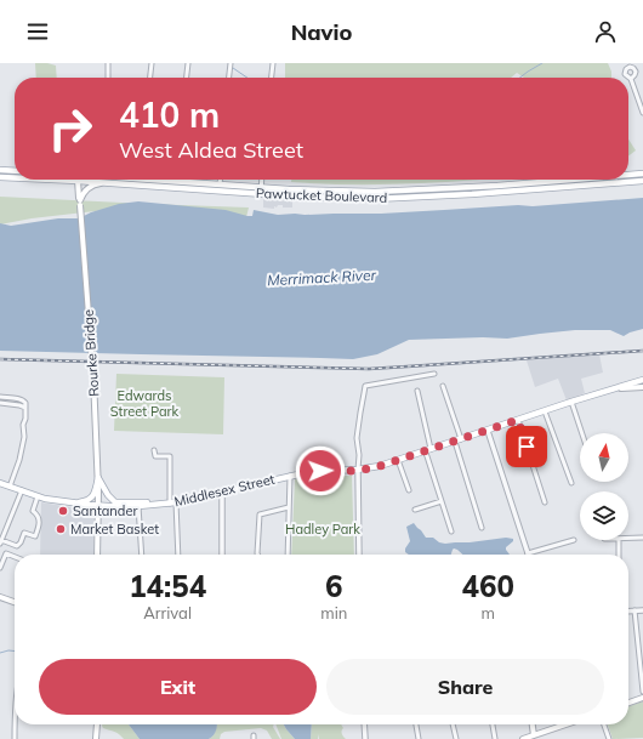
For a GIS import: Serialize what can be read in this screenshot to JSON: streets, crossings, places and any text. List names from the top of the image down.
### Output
{
  "streets": {
    "main road": ["Pawtucket Boulevard", "Rourke Bridge", "Middlesex Street"]
  },
  "crossings": [
    ["Pawtucket Boulevard", "Rourke Bridge"],
    ["Rourke Bridge", "Middlesex Street"]
  ],
  "water": ["Merrimack River"],
  "parks": ["Edwards Street Park", "Hadley Park"],
  "places": ["Santander", "Market Basket"],
  "north": "top",
  "page": {
    "header": "Navio",
    "turn": ["410 m", "West Aldea Street"],
    "eta": [
      "14:54",
      "Arrival",
      "6",
      "min",
      "460",
      "m"
    ],
    "buttons": ["Exit", "Share"]
  }
}
